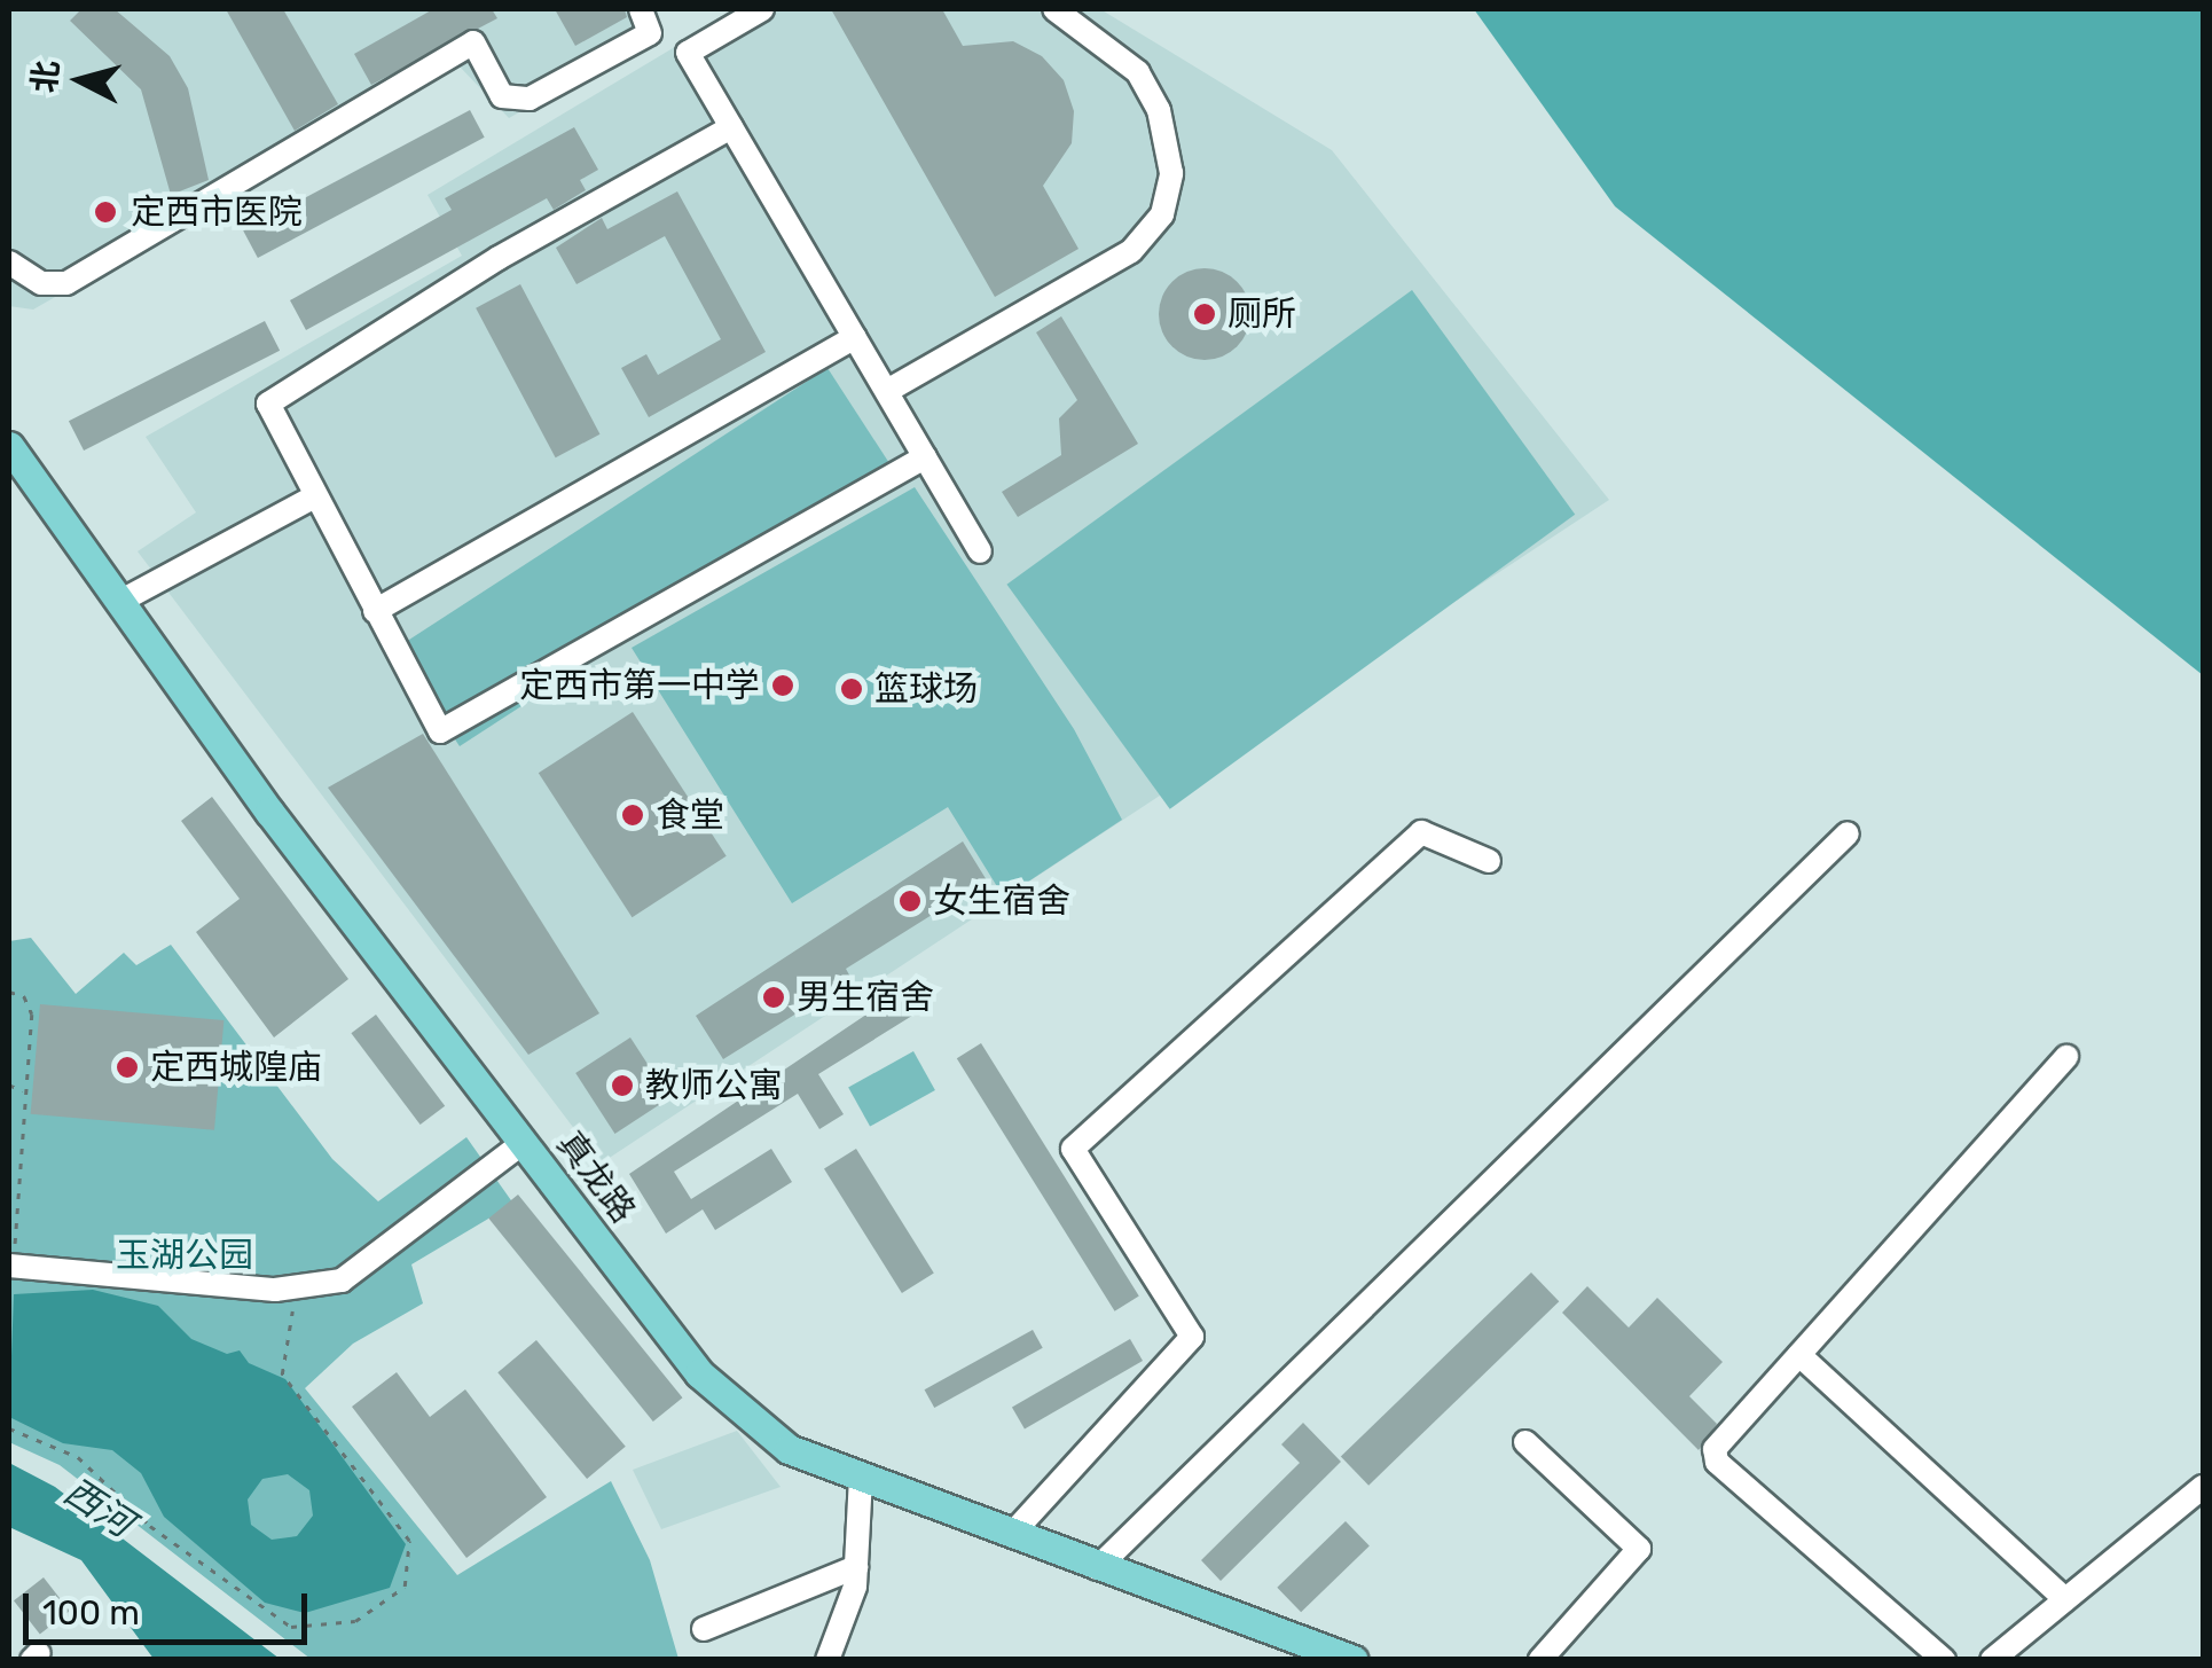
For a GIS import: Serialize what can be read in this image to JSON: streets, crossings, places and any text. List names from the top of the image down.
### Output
{
  "streets": {
    "main road": ["真龙路"]
  },
  "water": ["西河"],
  "parks": ["玉湖公园"],
  "places": [
    "定西市医院",
    "厕所",
    "定西市第一中学",
    "篮球场",
    "食堂",
    "女生宿舍",
    "男生宿舍",
    "定西城隍庙",
    "教师公寓"
  ],
  "scale_bar": "100 m",
  "north": "left"
}
